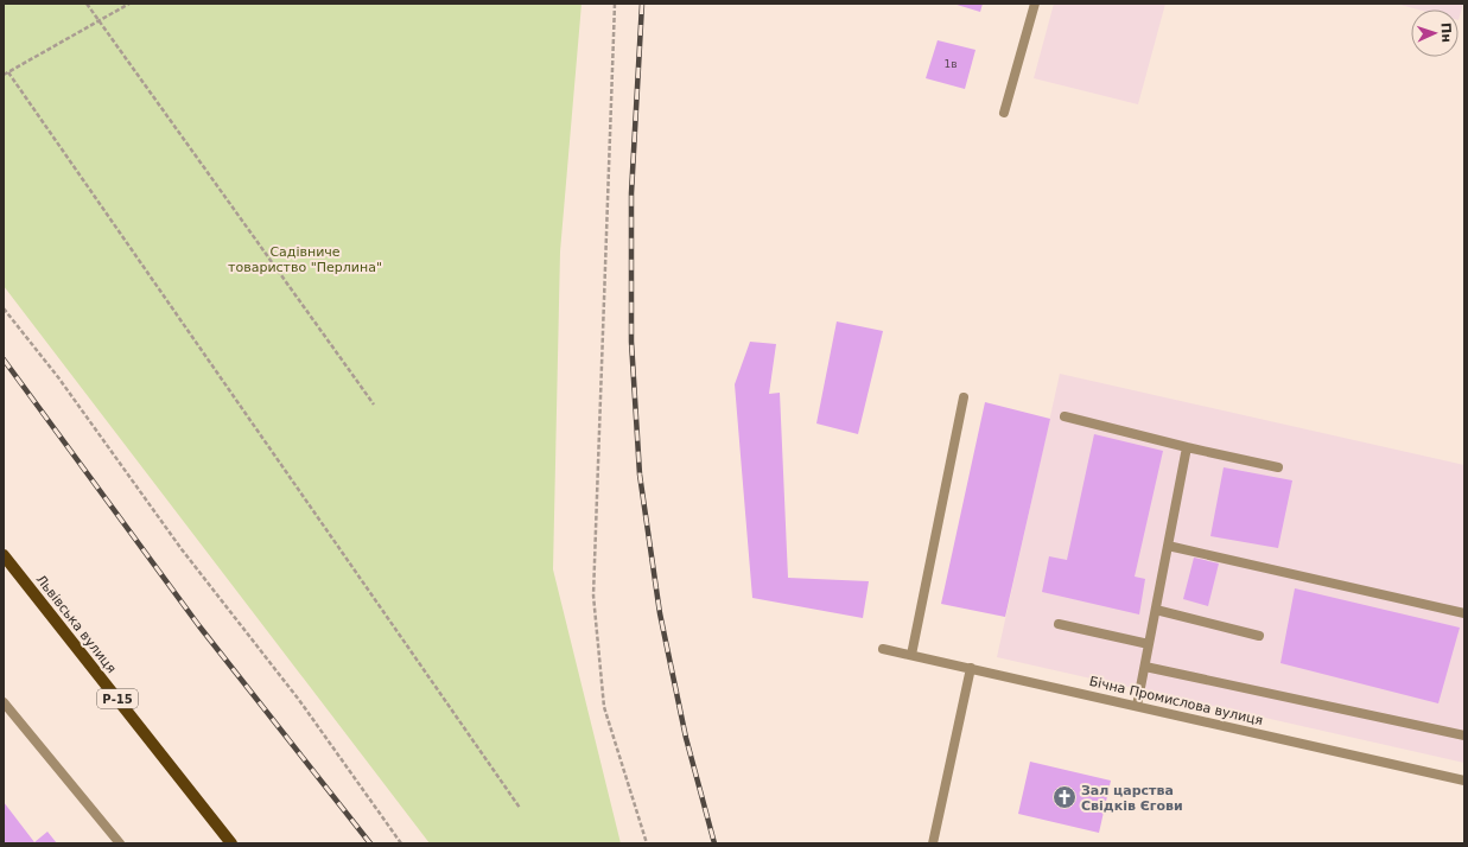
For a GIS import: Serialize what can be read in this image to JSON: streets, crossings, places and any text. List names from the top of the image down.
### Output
{
  "streets": {
    "main road": ["Львівська вулиця", "Р-15"],
    "lane": ["Бічна Промислова вулиця"]
  },
  "parks": ["Садівниче товариство \"Перлина\""],
  "places": {
    "church": ["Зал царства Свідків Єгови"]
  },
  "house_numbers": ["1в"],
  "north": "right"
}
